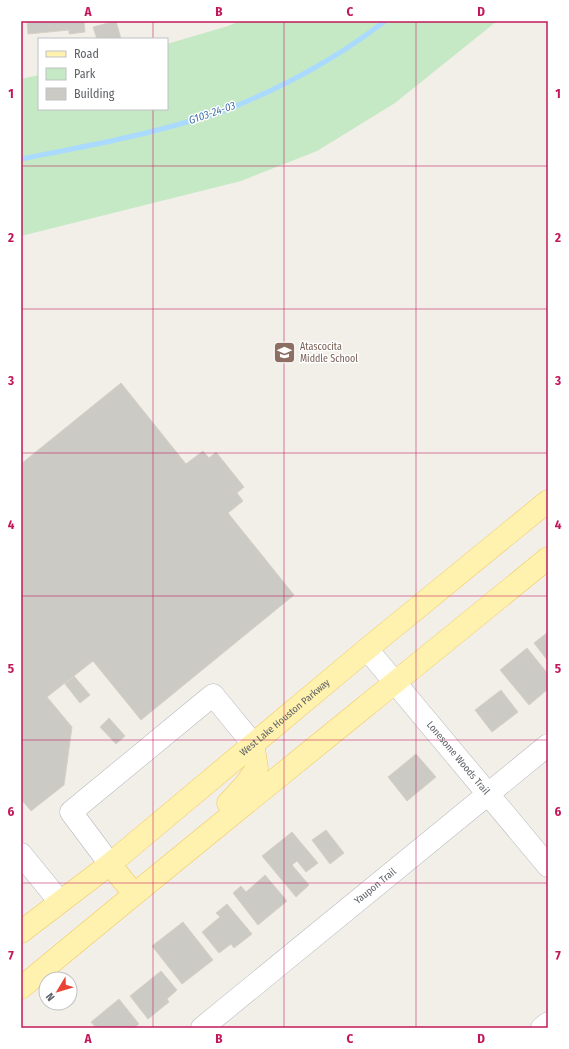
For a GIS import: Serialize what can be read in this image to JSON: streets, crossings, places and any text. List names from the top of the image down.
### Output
{
  "streets": {
    "main road": ["West Lake Houston Parkway"],
    "street": ["Lonesome Woods Trail", "Yaupon Trail"]
  },
  "crossings": [
    ["West Lake Houston Parkway", "Lonesome Woods Trail"],
    ["Lonesome Woods Trail", "Yaupon Trail"]
  ],
  "water": ["G103-24-03"],
  "places": {
    "school or university": ["Atascocita Middle School"]
  },
  "legend": ["Road", "Park", "Building"],
  "north": "bottom left",
  "grid": {
    "columns": [
      "A",
      "B",
      "C",
      "D"
    ],
    "rows": [
      "1",
      "2",
      "3",
      "4",
      "5",
      "6",
      "7"
    ]
  }
}
